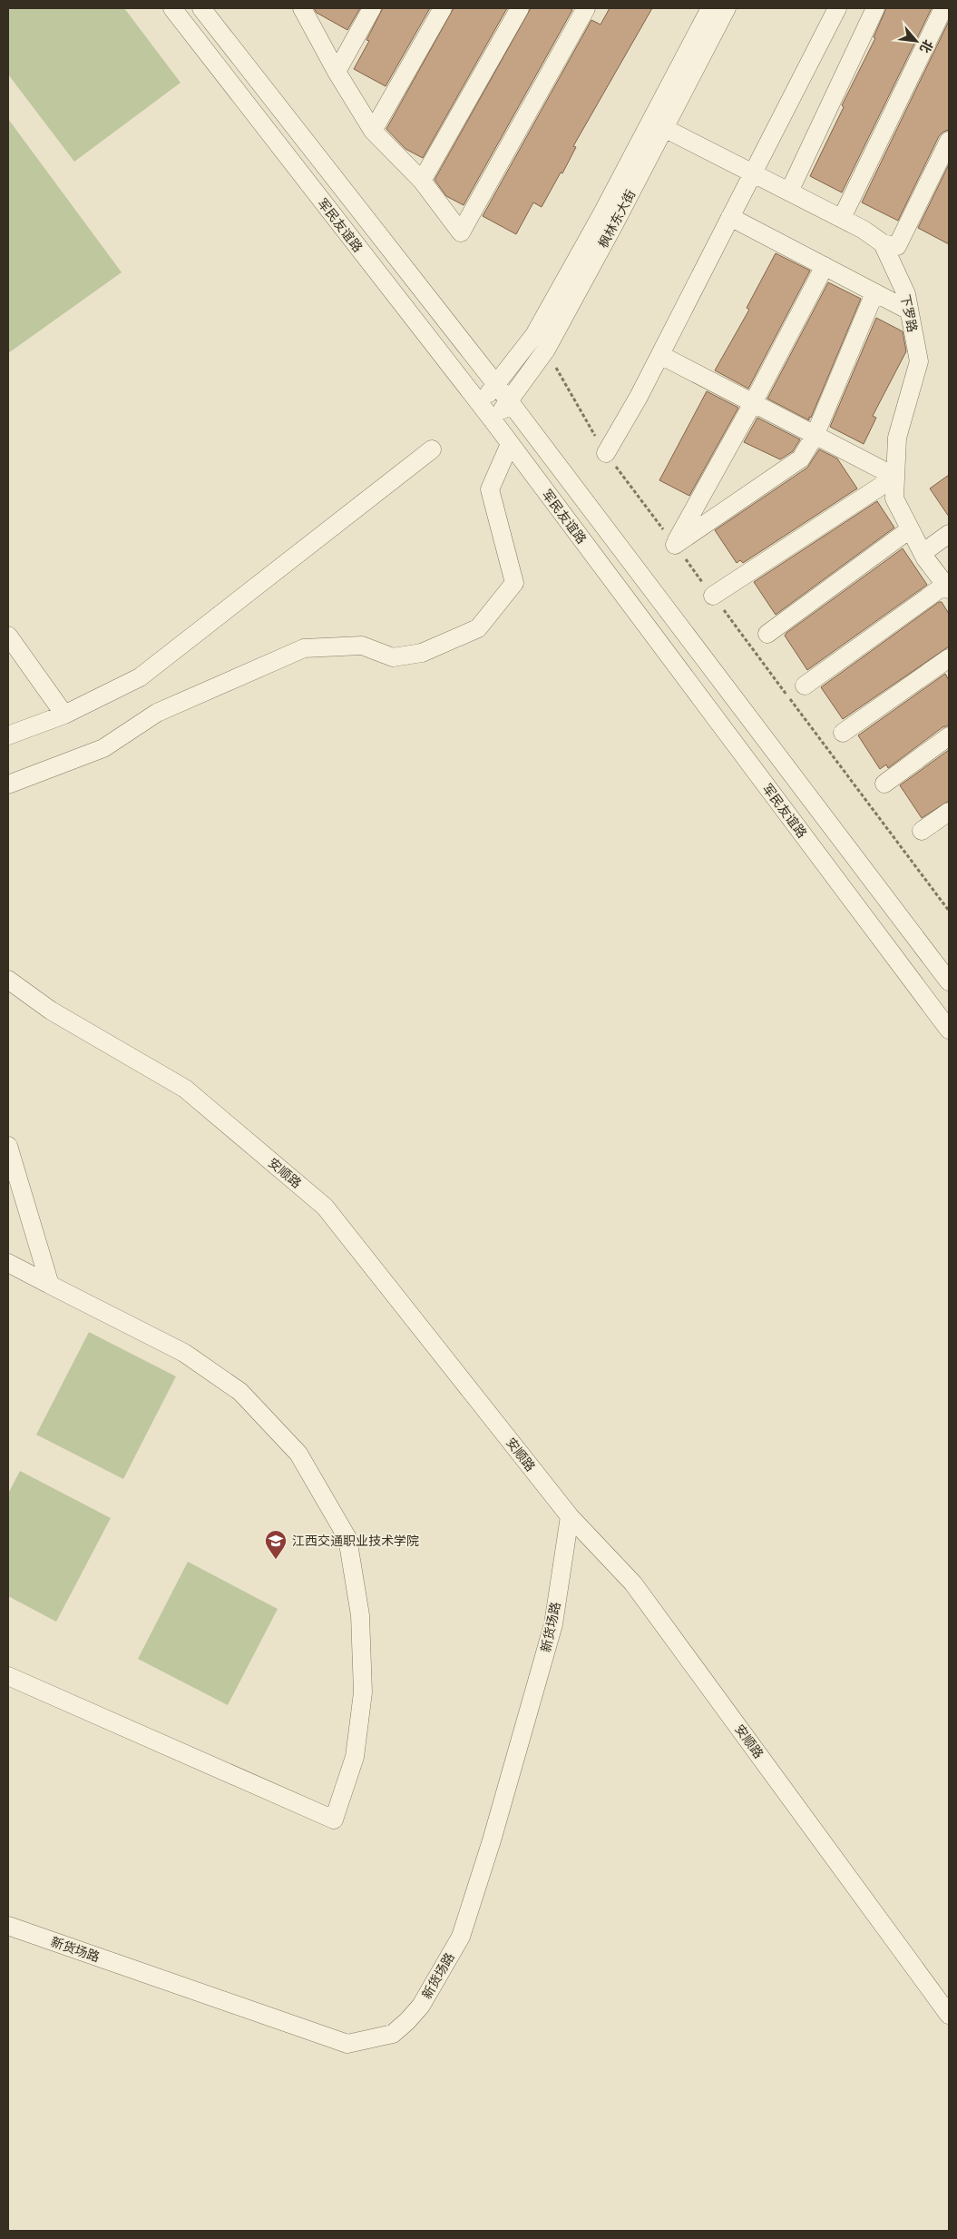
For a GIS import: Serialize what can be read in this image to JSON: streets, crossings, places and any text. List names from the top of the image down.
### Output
{
  "streets": {
    "street": [
      "枫林东大街",
      "军民友谊路",
      "下罗路",
      "安顺路",
      "新货场路"
    ]
  },
  "crossings": [
    ["枫林东大街", "军民友谊路"],
    ["枫林东大街", "下罗路"],
    ["安顺路", "新货场路"]
  ],
  "places": {
    "school or university": ["江西交通职业技术学院"]
  },
  "north": "bottom right"
}
